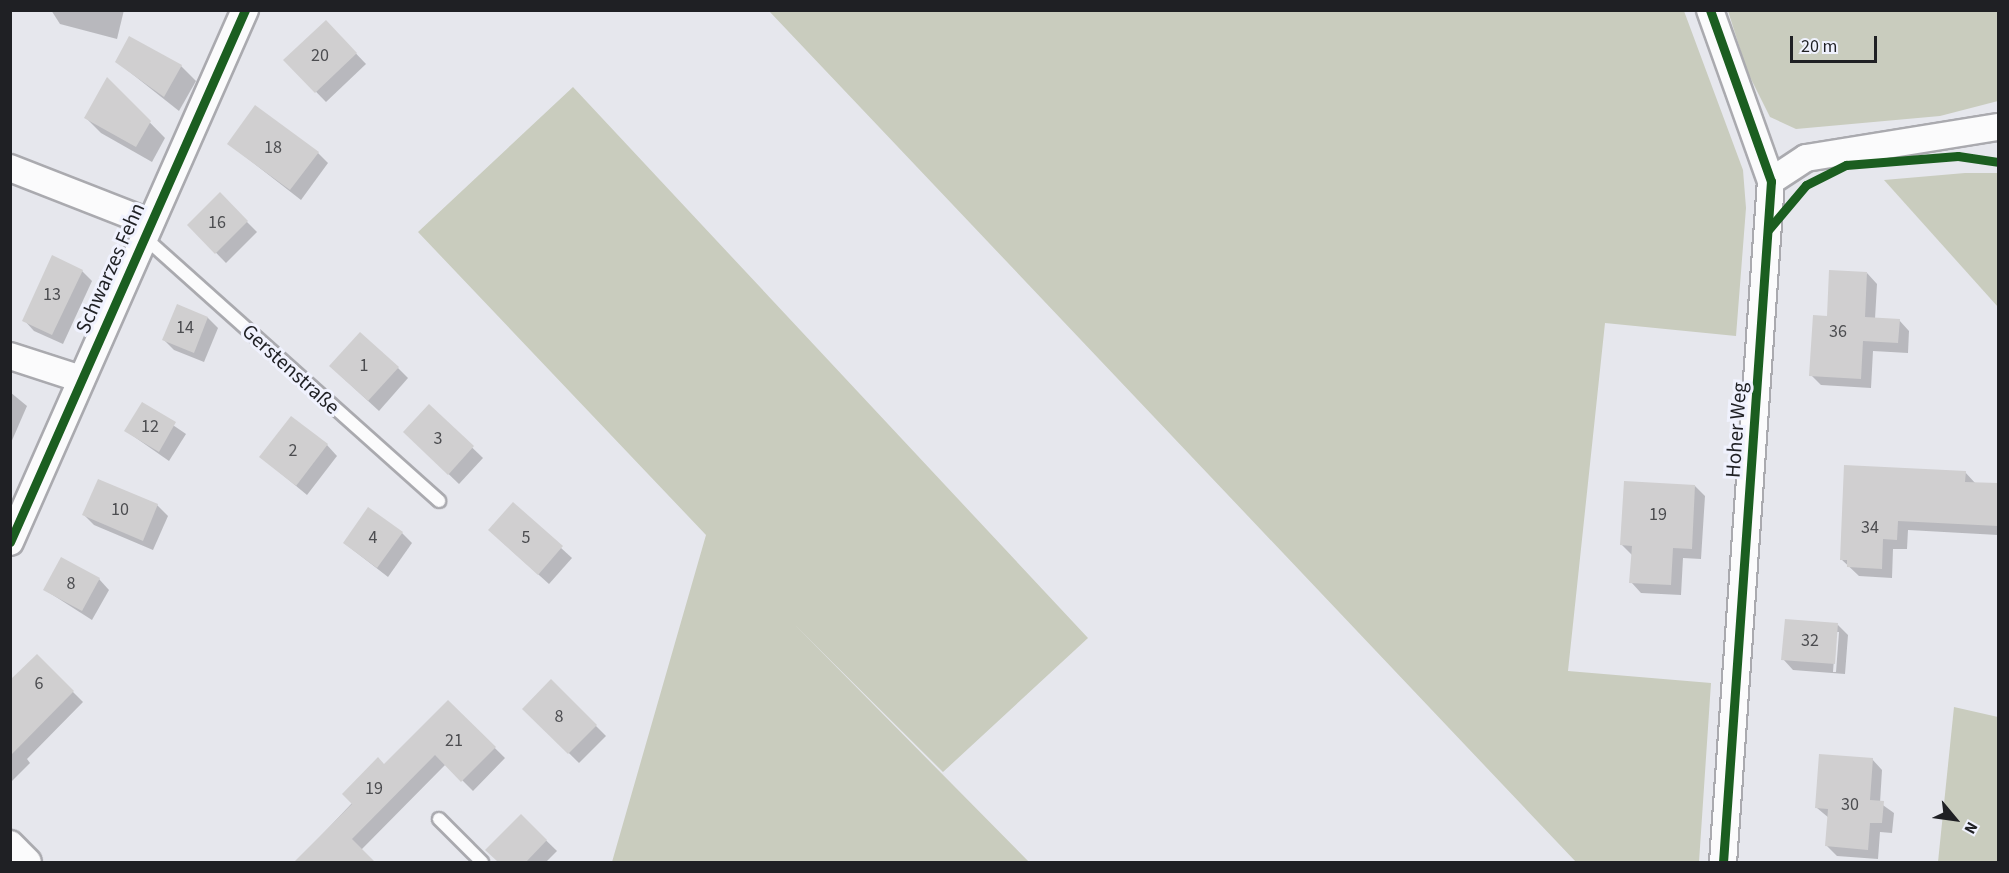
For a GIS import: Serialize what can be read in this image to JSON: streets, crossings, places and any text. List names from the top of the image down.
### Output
{
  "streets": {
    "street": ["Schwarzes Fehn", "Hoher Weg"],
    "lane": ["Gerstenstraße"]
  },
  "crossings": [
    ["Schwarzes Fehn", "Gerstenstraße"]
  ],
  "house_numbers": [
    "20",
    "18",
    "16",
    "13",
    "14",
    "36",
    "1",
    "12",
    "3",
    "2",
    "10",
    "19",
    "34",
    "4",
    "5",
    "8",
    "32",
    "6",
    "8",
    "21",
    "19",
    "30"
  ],
  "scale_bar": "20 m",
  "north": "bottom right"
}
